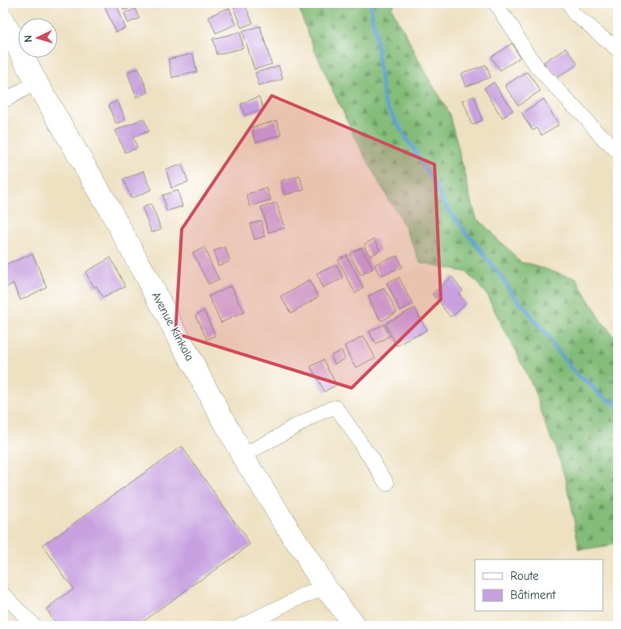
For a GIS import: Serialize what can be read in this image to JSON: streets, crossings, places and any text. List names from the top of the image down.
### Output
{
  "streets": {
    "main road": ["Avenue Kinkala"]
  },
  "legend": ["Route", "Bâtiment"],
  "north": "left"
}
